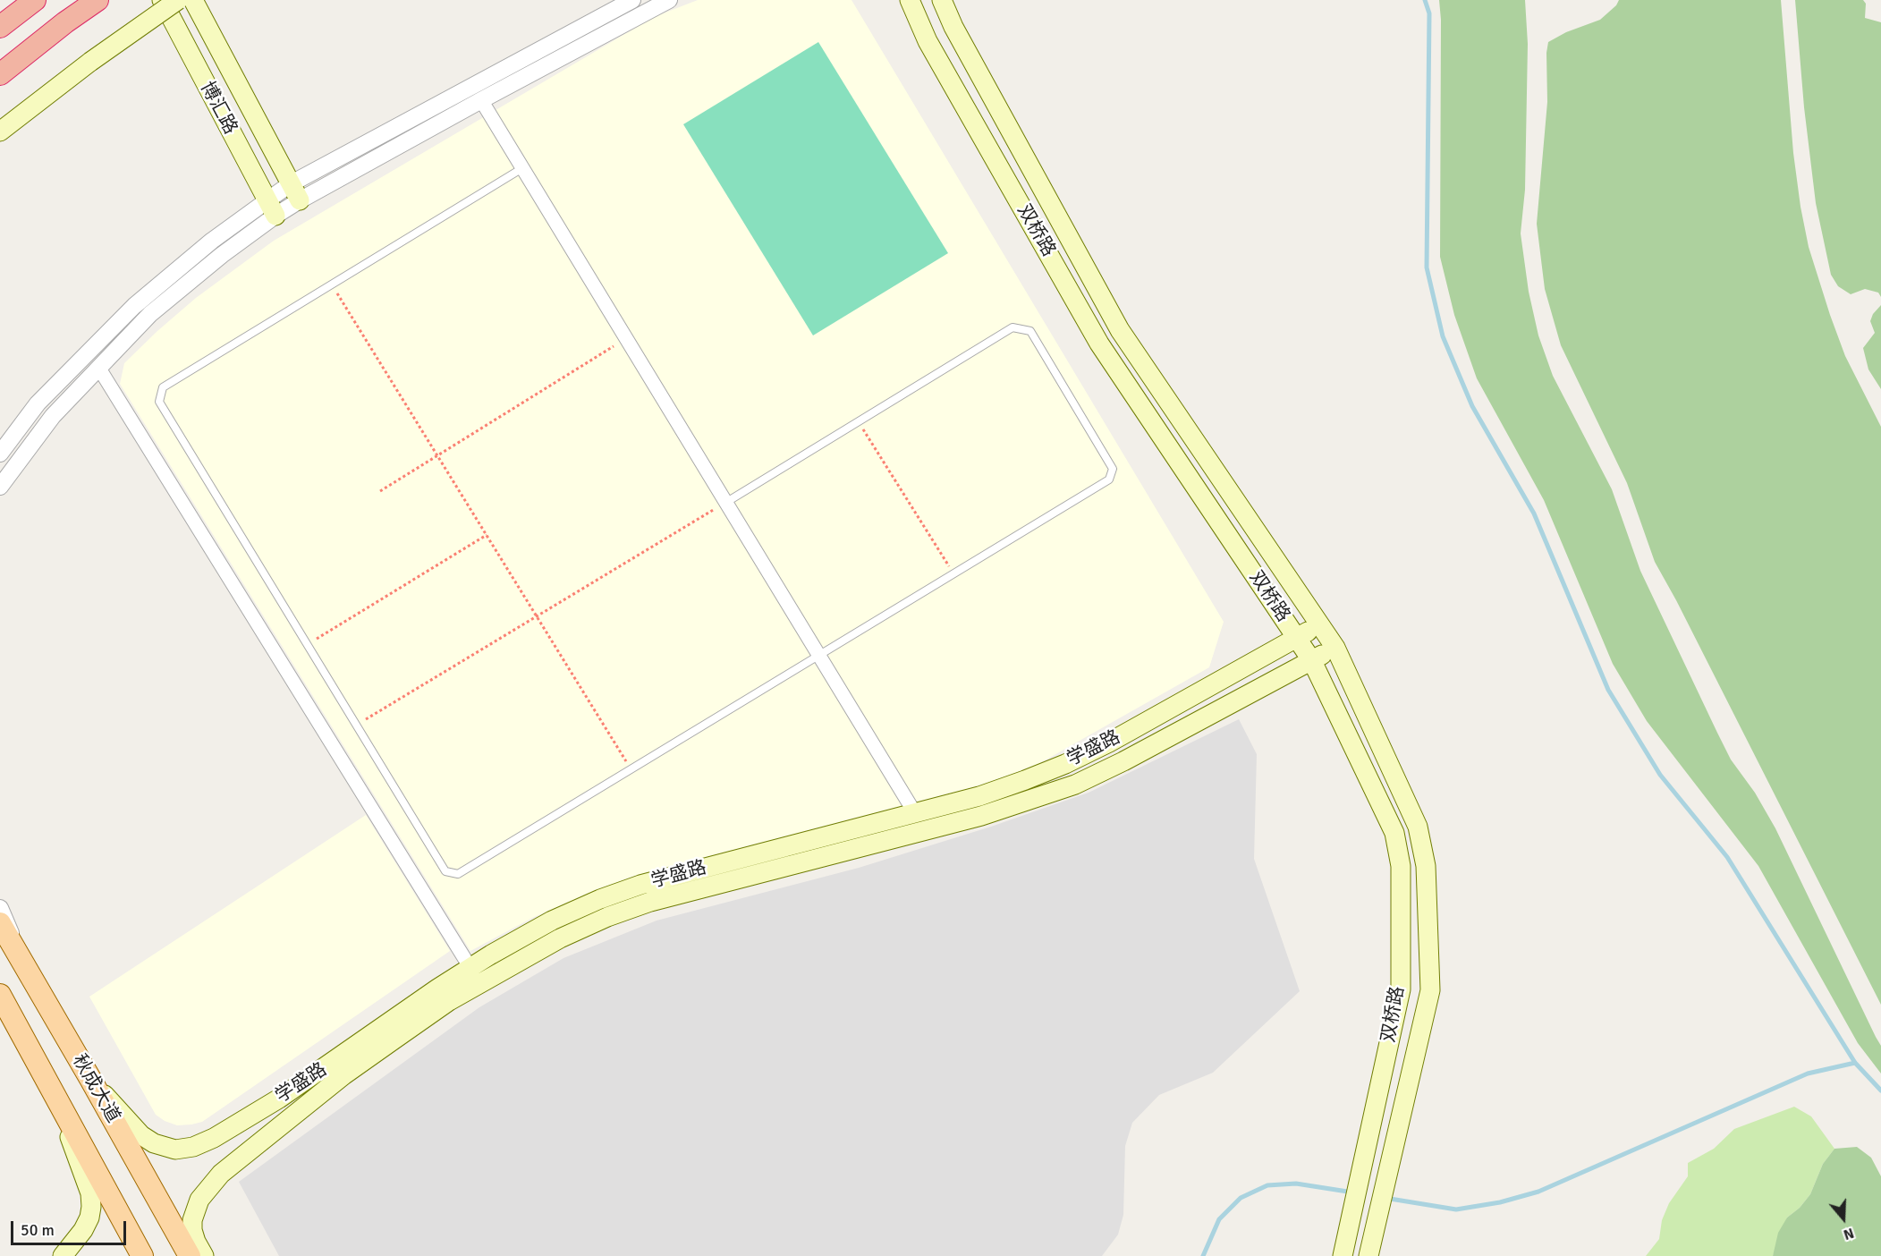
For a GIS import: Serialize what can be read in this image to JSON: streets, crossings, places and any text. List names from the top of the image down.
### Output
{
  "streets": {
    "main road": [
      "博汇路",
      "双桥路",
      "学盛路",
      "秋成大道"
    ]
  },
  "crossings": [
    ["双桥路", "学盛路"],
    ["学盛路", "秋成大道"]
  ],
  "scale_bar": "50 m",
  "north": "bottom"
}
